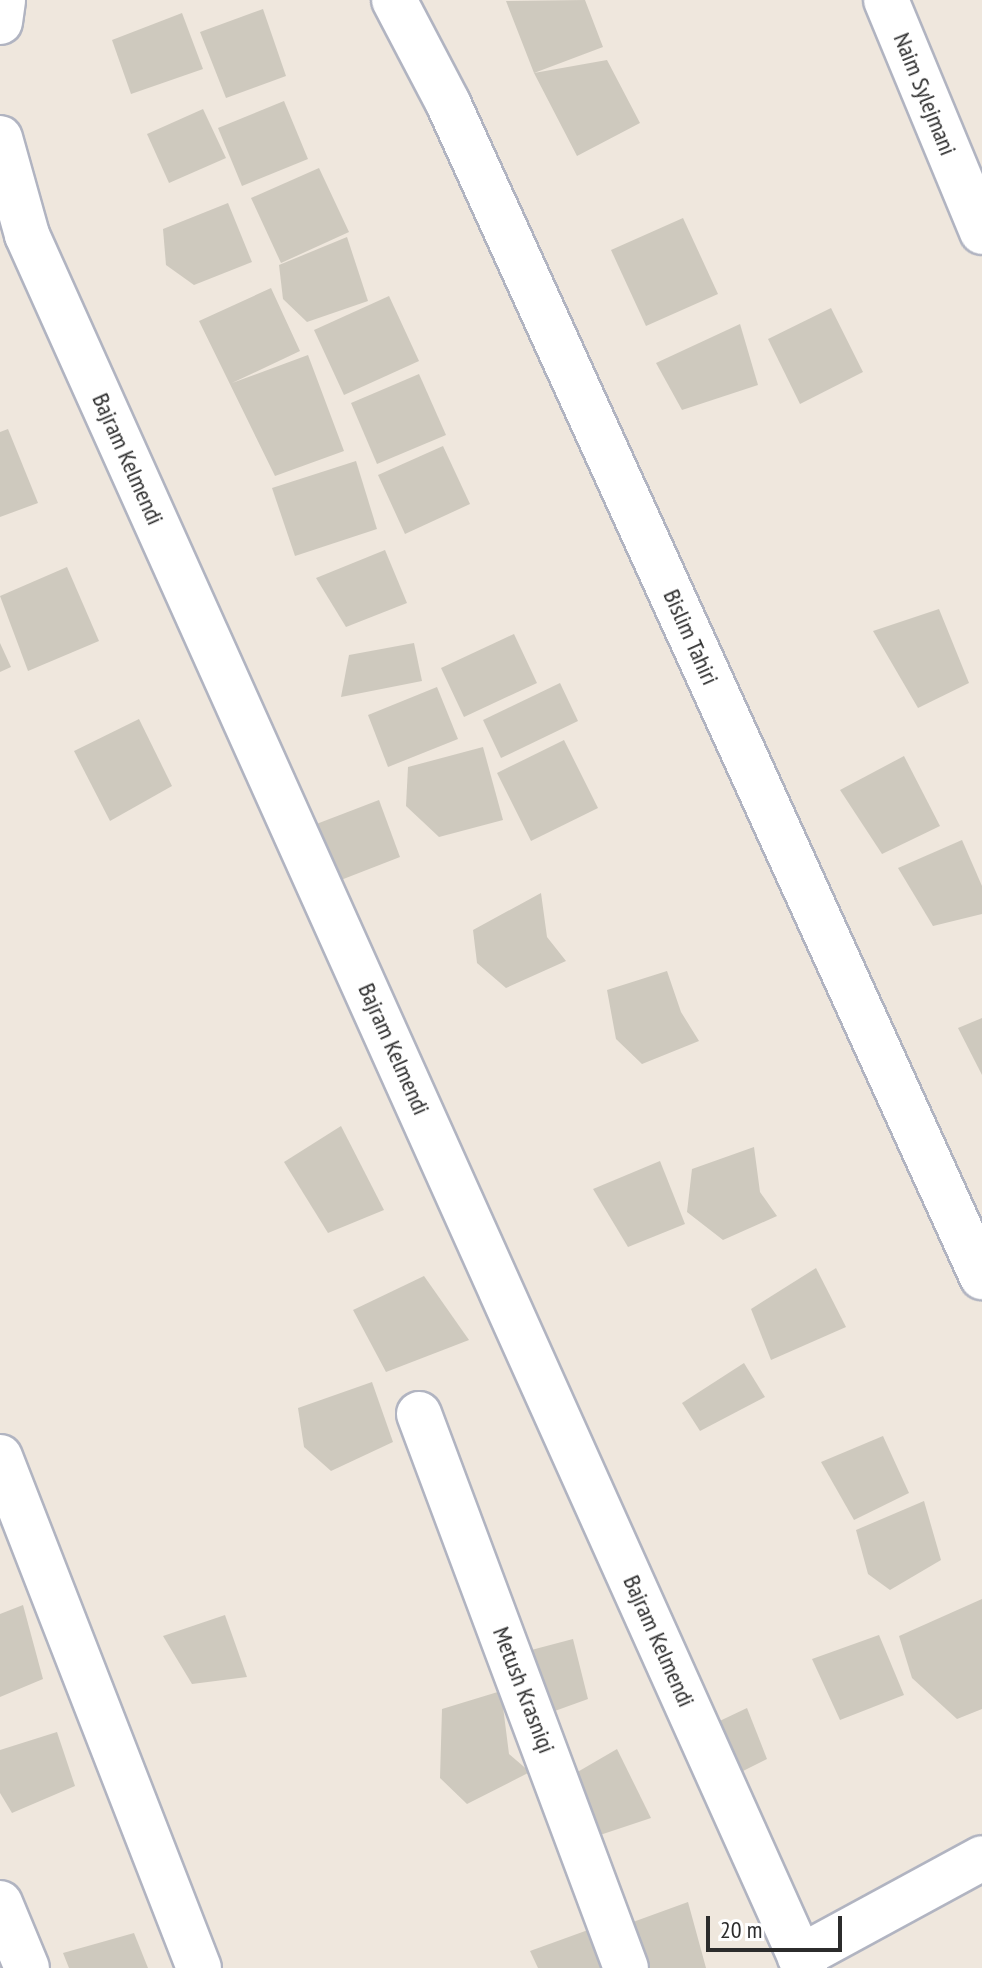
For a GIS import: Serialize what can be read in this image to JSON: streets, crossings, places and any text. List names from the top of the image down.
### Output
{
  "streets": {
    "street": [
      "Naim Sylejmani",
      "Bajram Kelmendi",
      "Bislim Tahiri",
      "Metush Krasniqi"
    ]
  },
  "scale_bar": "20 m"
}
